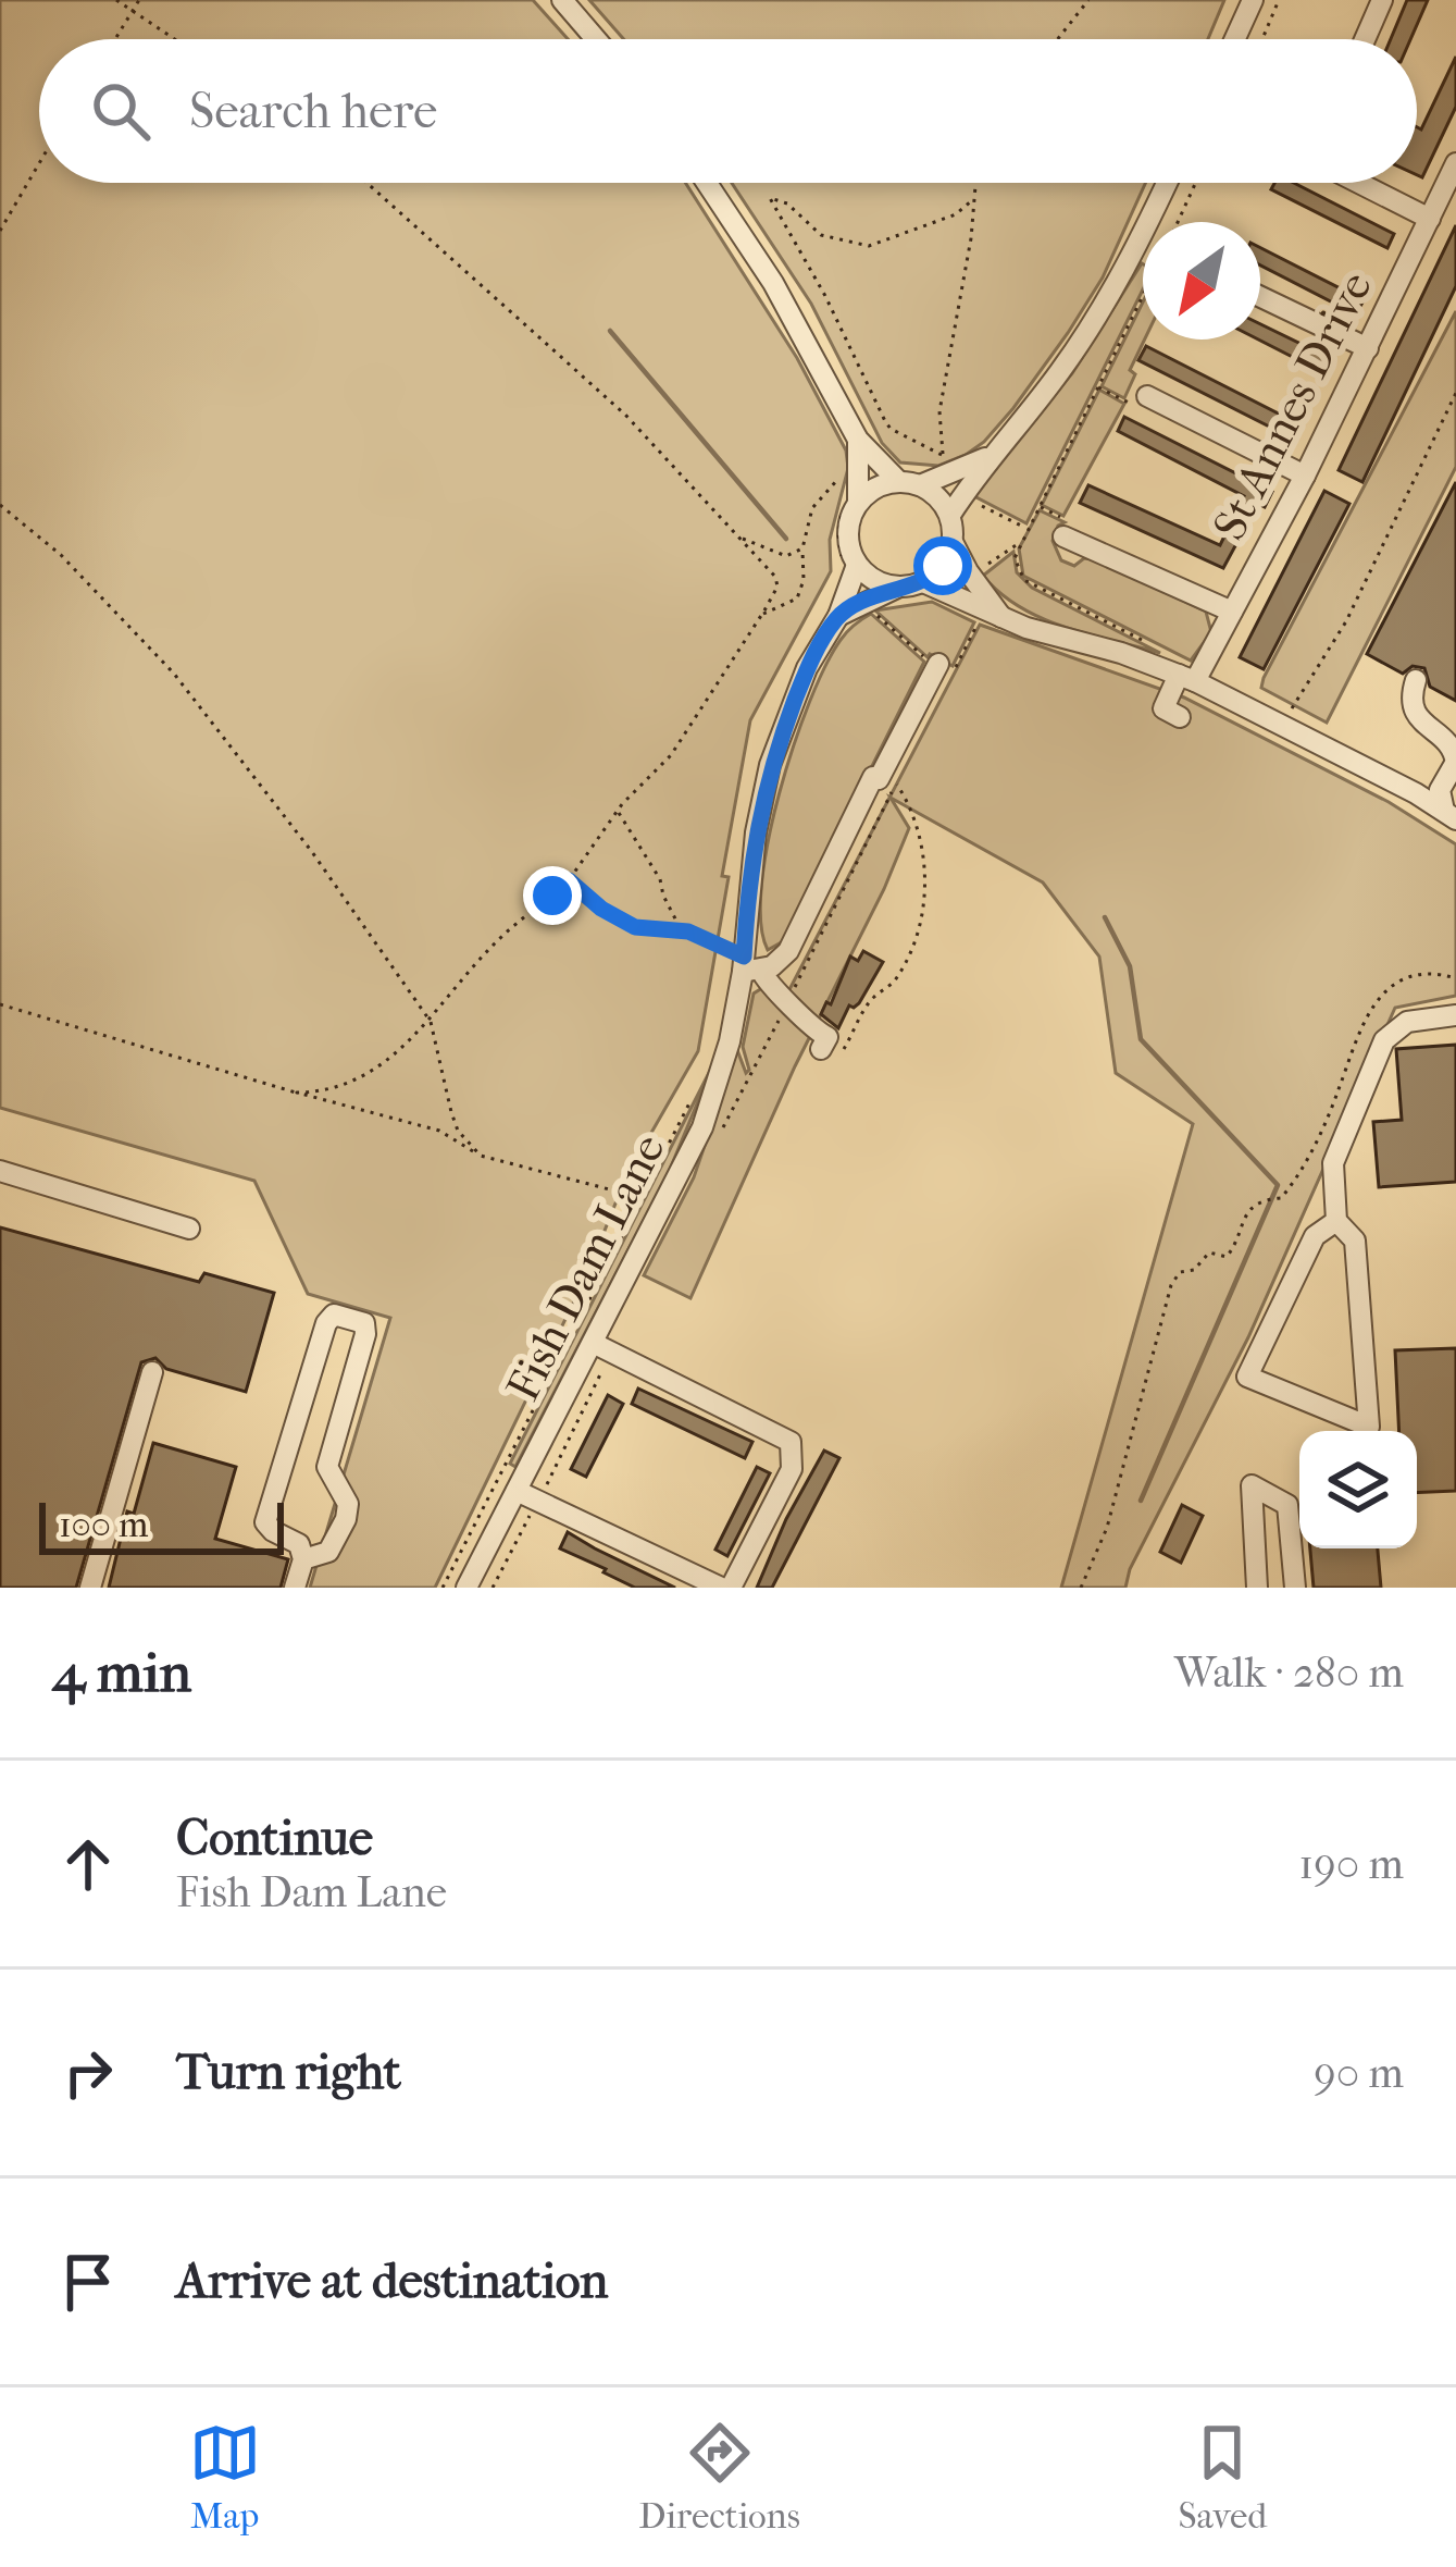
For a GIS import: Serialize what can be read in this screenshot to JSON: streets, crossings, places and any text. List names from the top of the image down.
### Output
{
  "streets": {
    "street": ["St Annes Drive", "Fish Dam Lane"]
  },
  "scale_bar": "100 m",
  "north": "bottom left",
  "page": {
    "search": "Search here",
    "scale": "100 m",
    "heading": ["4 min", "Walk · 280 m"],
    "list": [
      ["Continue", "Fish Dam Lane", "190 m"],
      ["Turn right", "90 m"],
      "Arrive at destination"
    ],
    "nav": ["Map", "Directions", "Saved"]
  }
}
